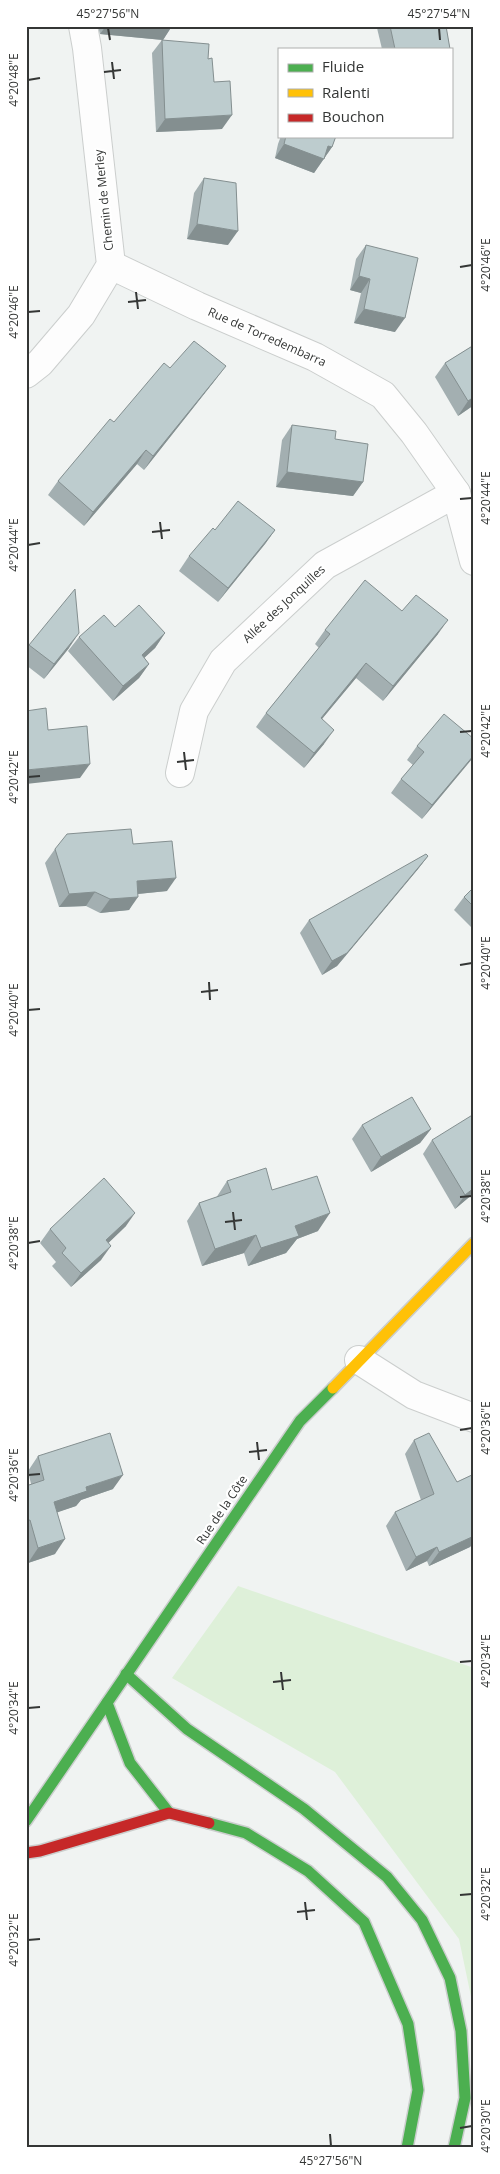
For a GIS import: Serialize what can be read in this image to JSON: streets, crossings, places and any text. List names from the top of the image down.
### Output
{
  "streets": {
    "main road": ["Rue de la Côte"],
    "street": ["Chemin de Merley", "Rue de Torredembarra", "Allée des Jonquilles"]
  },
  "crossings": [
    ["Chemin de Merley", "Rue de Torredembarra"],
    ["Rue de Torredembarra", "Allée des Jonquilles"]
  ],
  "legend": ["Fluide", "Ralenti", "Bouchon"],
  "coordinates": [
    "45°27'56\"N",
    "45°27'54\"N",
    "4°20'48\"E",
    "4°20'46\"E",
    "4°20'44\"E",
    "4°20'42\"E",
    "4°20'40\"E",
    "4°20'38\"E",
    "4°20'36\"E",
    "4°20'34\"E",
    "4°20'32\"E",
    "4°20'30\"E"
  ]
}
